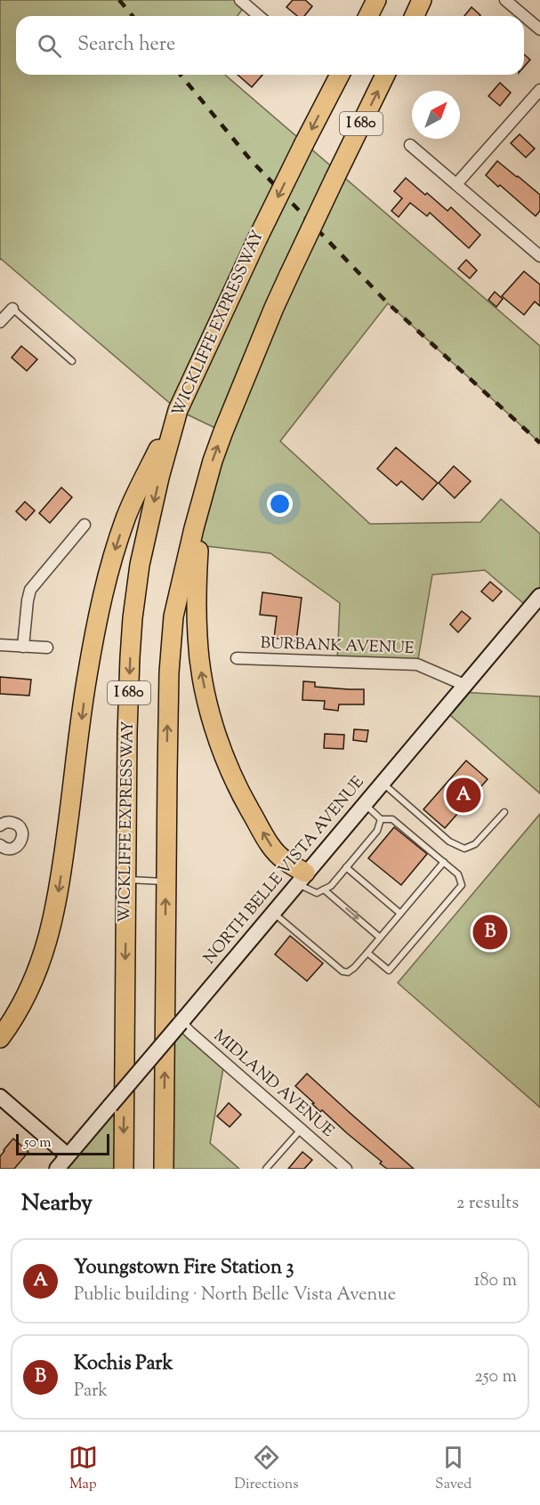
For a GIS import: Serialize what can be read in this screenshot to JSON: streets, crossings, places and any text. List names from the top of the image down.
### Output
{
  "streets": {
    "highway": ["I 680", "WICKLIFFE EXPRESSWAY"],
    "street": ["BURBANK AVENUE", "NORTH BELLE VISTA AVENUE", "MIDLAND AVENUE"]
  },
  "crossings": [
    ["BURBANK AVENUE", "NORTH BELLE VISTA AVENUE"],
    ["NORTH BELLE VISTA AVENUE", "MIDLAND AVENUE"]
  ],
  "scale_bar": "50 m",
  "north": "top right",
  "page": {
    "search": "Search here",
    "pins": ["A", "B"],
    "scale": "50 m",
    "heading": ["Nearby", "2 results"],
    "list": [
      {
        "mark": "A",
        "name": "Youngstown Fire Station 3",
        "note": "Public building · North Belle Vista Avenue",
        "value": "180 m"
      },
      {
        "mark": "B",
        "name": "Kochis Park",
        "note": "Park",
        "value": "250 m"
      }
    ],
    "nav": ["Map", "Directions", "Saved"]
  }
}
